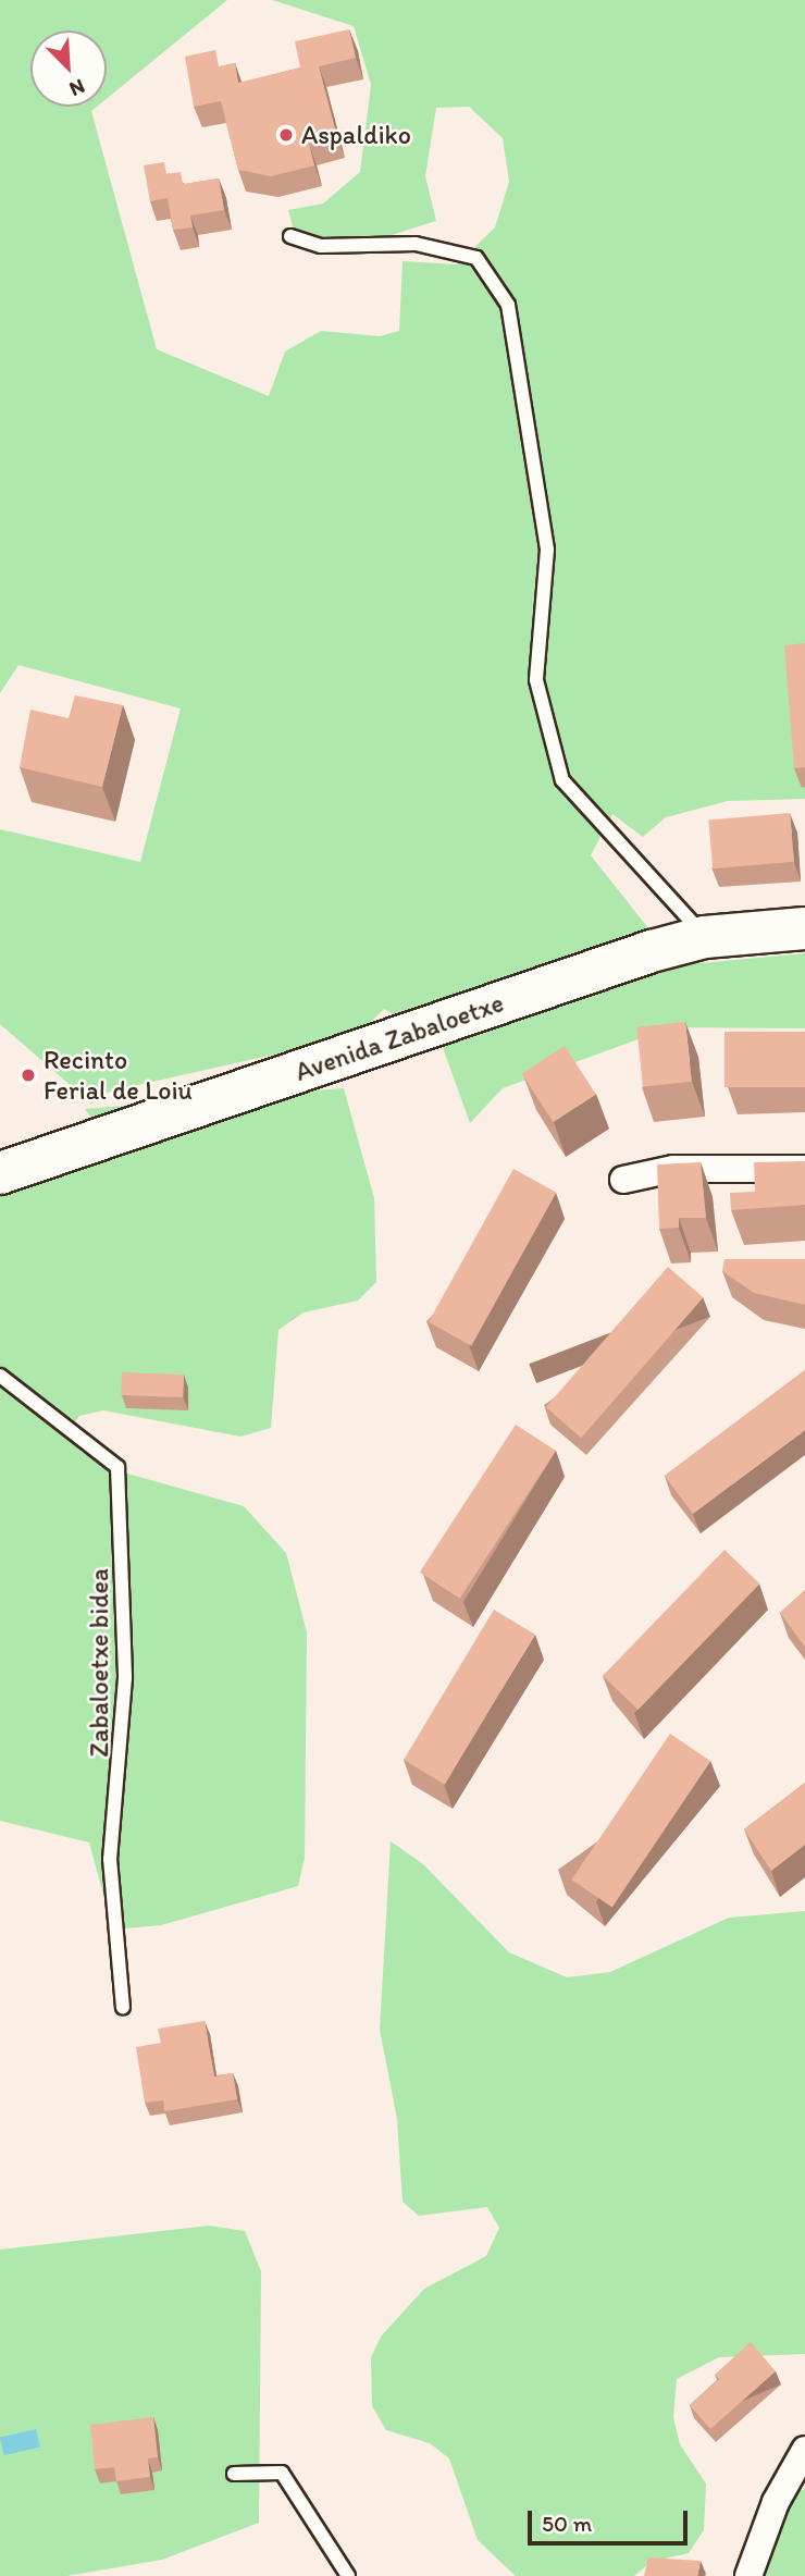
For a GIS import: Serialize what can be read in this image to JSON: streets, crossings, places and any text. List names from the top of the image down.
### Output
{
  "streets": {
    "main road": ["Avenida Zabaloetxe"],
    "lane": ["Zabaloetxe bidea"]
  },
  "places": ["Aspaldiko", "Recinto Ferial de Loiu"],
  "scale_bar": "50 m",
  "north": "bottom right"
}
